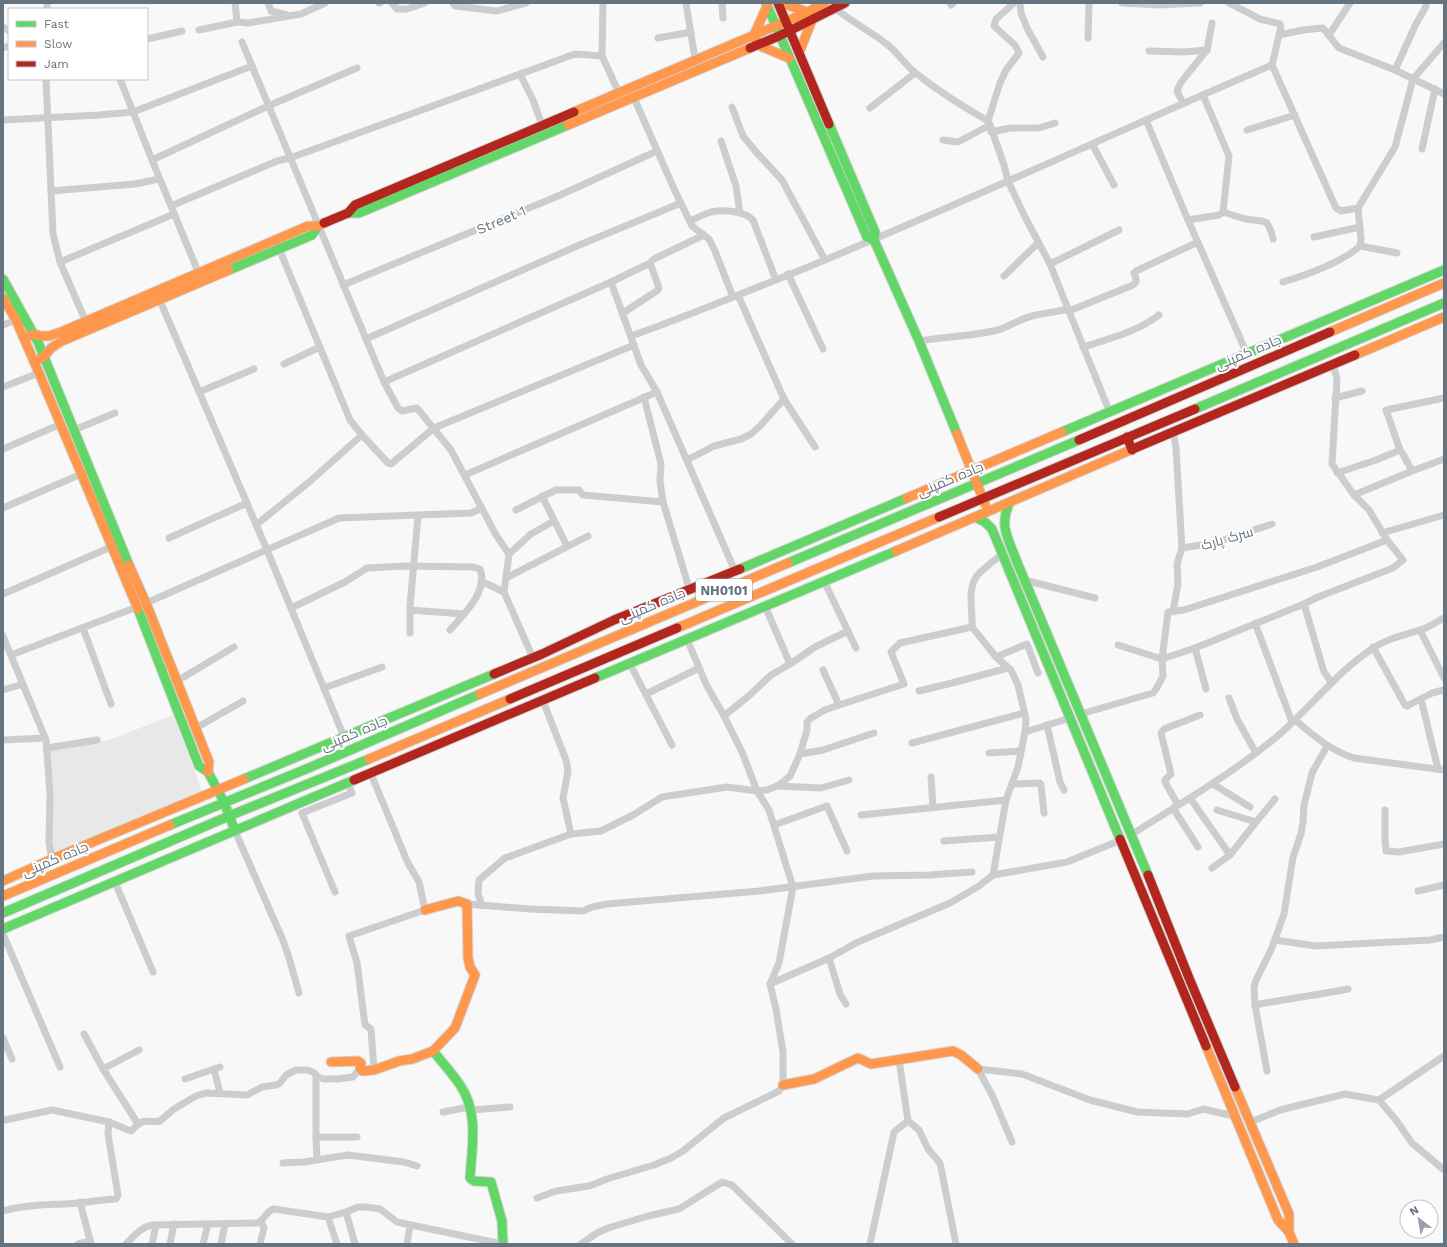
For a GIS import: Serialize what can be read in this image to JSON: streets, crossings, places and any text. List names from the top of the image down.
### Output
{
  "streets": {
    "main road": ["جاده کمپنی", "NH0101"],
    "street": ["Street 1", "سرک پارک"]
  },
  "legend": ["Fast", "Slow", "Jam"],
  "north": "top left"
}
